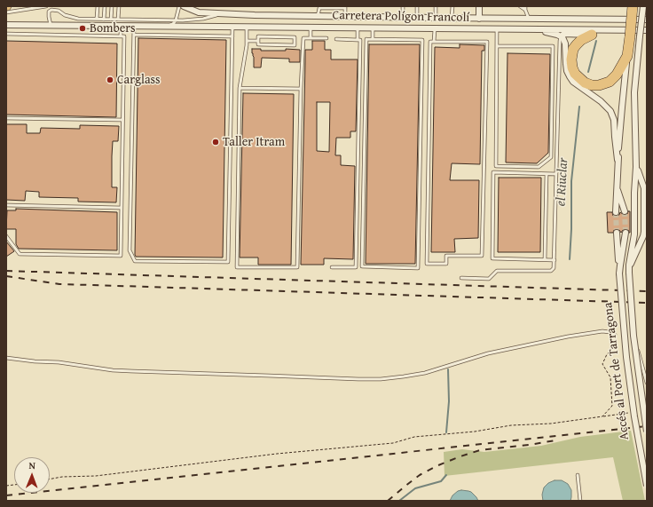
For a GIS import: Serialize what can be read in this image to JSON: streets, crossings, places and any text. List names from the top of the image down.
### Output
{
  "streets": {
    "highway": ["Accés al Port de Tarragona"],
    "street": ["Carretera Polígon Francolí"]
  },
  "water": ["el Riuclar"],
  "places": ["Bombers", "Carglass", "Taller Itram"],
  "north": "top"
}
